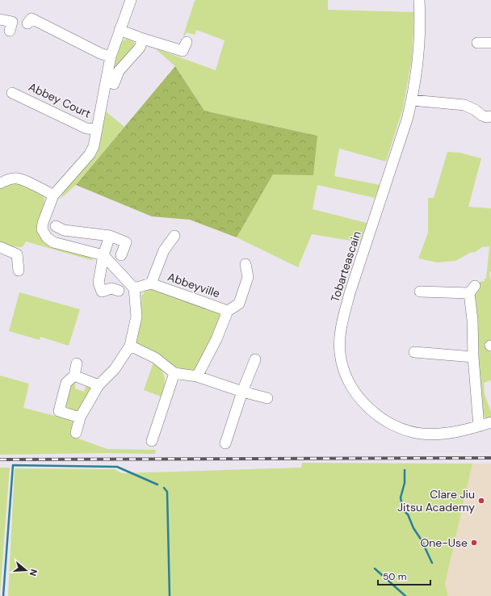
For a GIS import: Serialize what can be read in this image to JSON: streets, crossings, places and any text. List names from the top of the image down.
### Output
{
  "streets": {
    "street": ["Abbey Court", "Tobarteascain", "Abbeyville"]
  },
  "places": ["Clare Jiu Jitsu Academy", "One-Use"],
  "scale_bar": "50 m",
  "north": "right"
}
